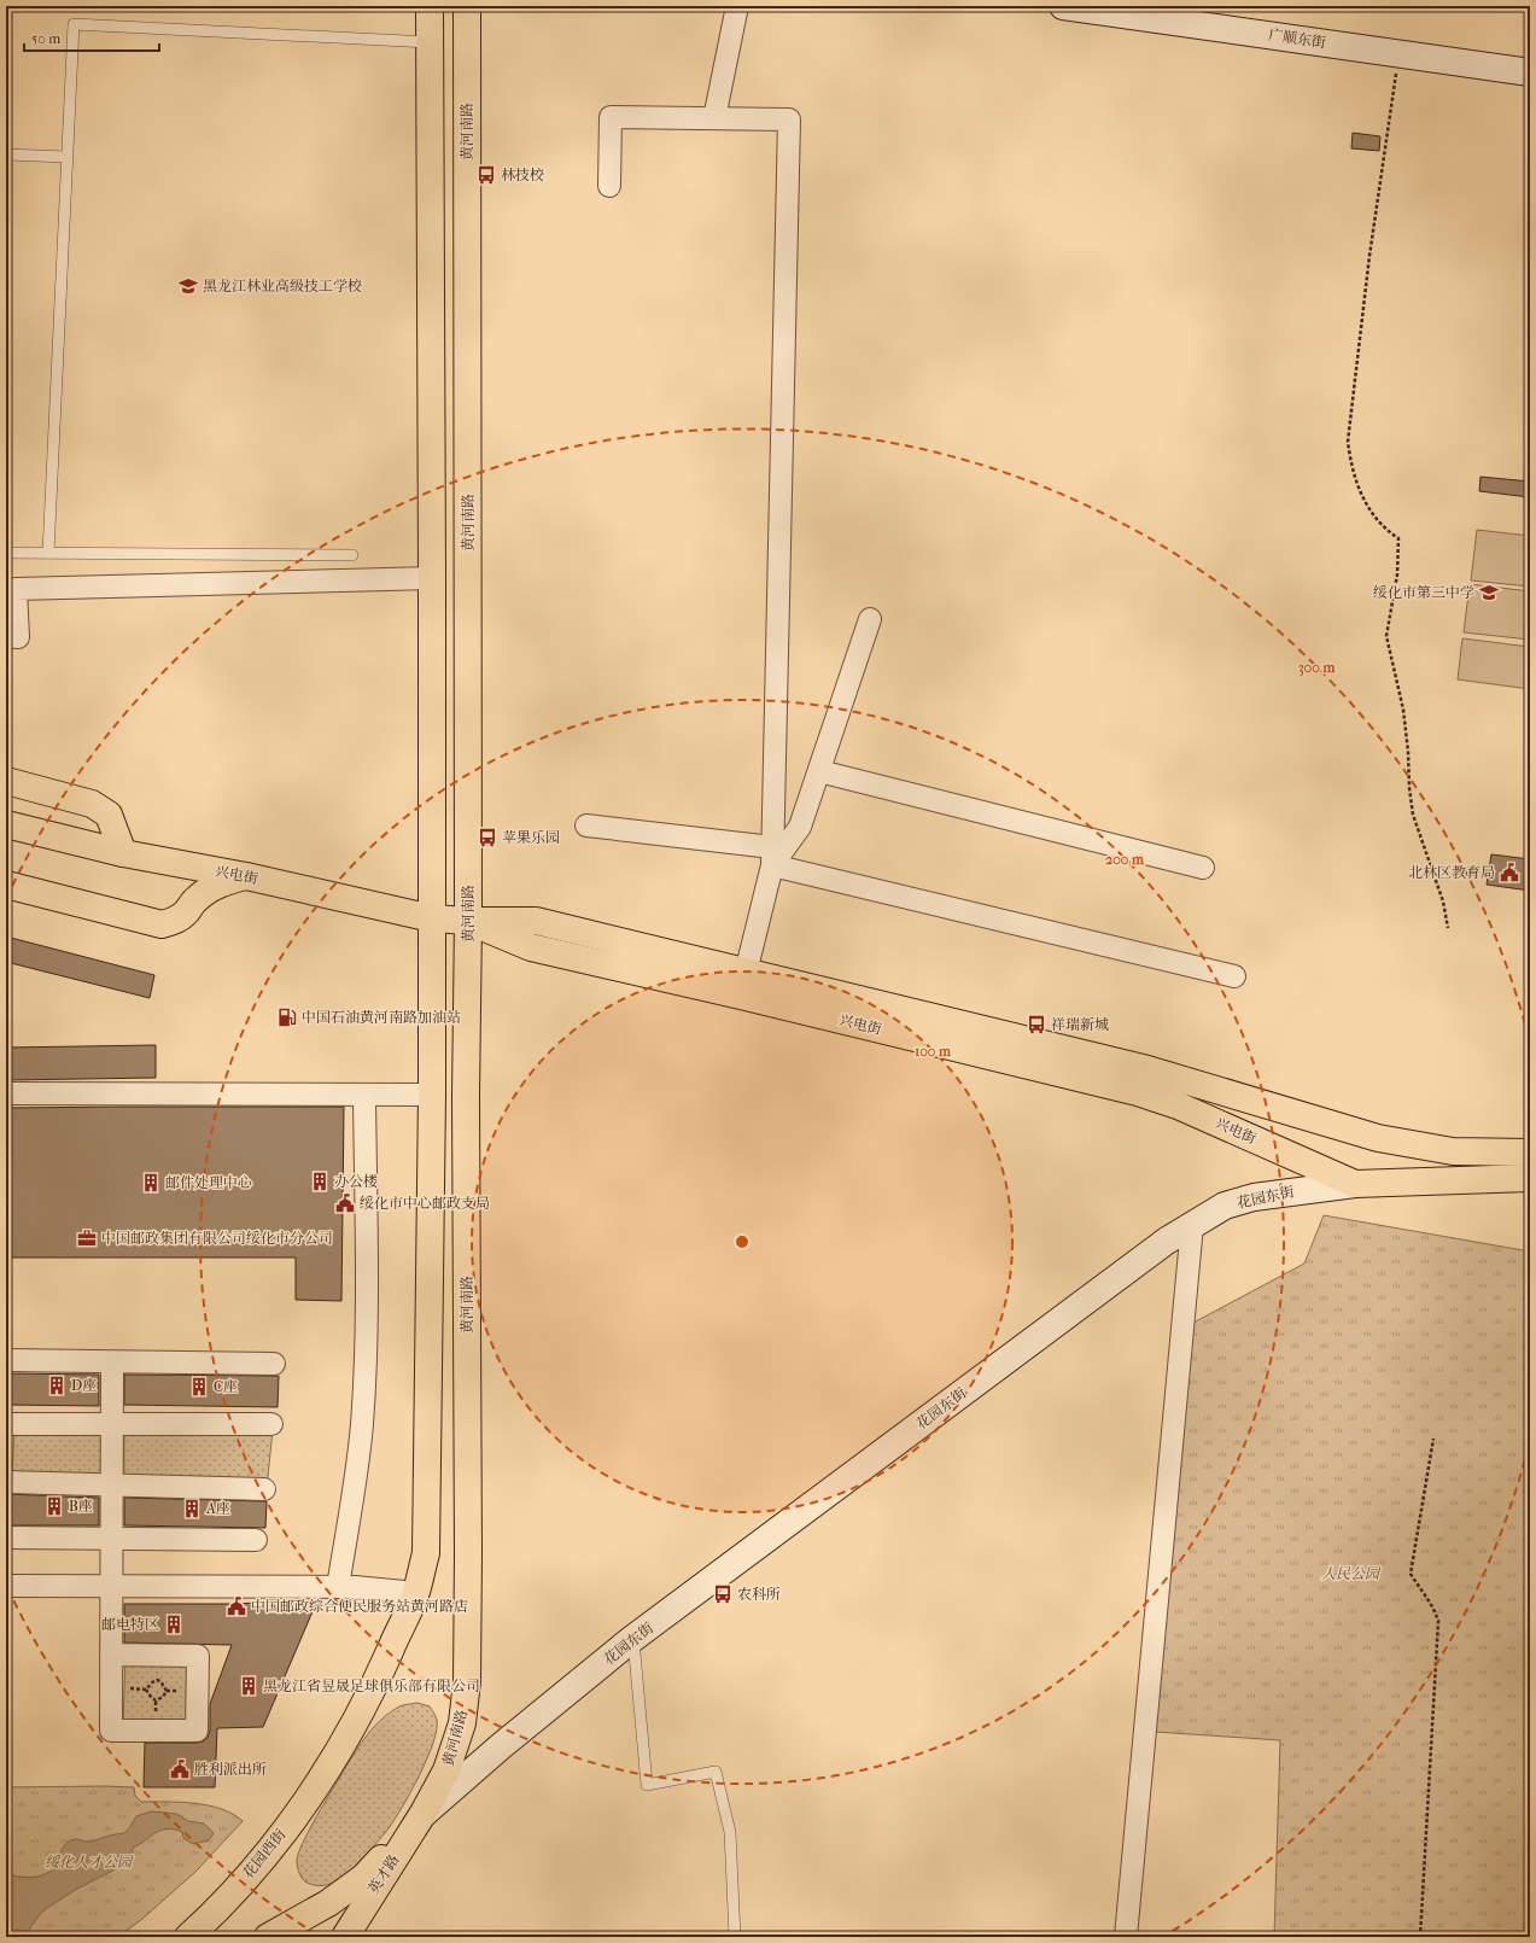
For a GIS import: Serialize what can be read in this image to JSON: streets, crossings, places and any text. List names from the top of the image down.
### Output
{
  "streets": {
    "main road": [
      "广顺东街",
      "黄河南路",
      "兴电街",
      "花园东街",
      "花园西街",
      "英才路"
    ]
  },
  "crossings": [
    ["黄河南路", "兴电街"],
    ["黄河南路", "花园东街"],
    ["黄河南路", "英才路"],
    ["兴电街", "花园东街"],
    ["花园东街", "英才路"]
  ],
  "parks": ["人民公园", "绥化人才公园"],
  "places": {
    "bus stop": [
      "林技校",
      "苹果乐园",
      "祥瑞新城",
      "农科所"
    ],
    "school or university": ["黑龙江林业高级技工学校", "绥化市第三中学"],
    "public building": [
      "北林区教育局",
      "绥化市中心邮政支局",
      "中国邮政综合便民服务站黄河路店",
      "胜利派出所"
    ],
    "fuel station": ["中国石油黄河南路加油站"],
    "building": [
      "办公楼",
      "邮件处理中心",
      "D座",
      "C座",
      "B座",
      "A座",
      "邮电特区",
      "黑龙江省昱晟足球俱乐部有限公司"
    ],
    "office": ["中国邮政集团有限公司绥化市分公司"]
  },
  "scale_bar": "50 m",
  "rings": ["300 m", "200 m", "100 m"]
}
